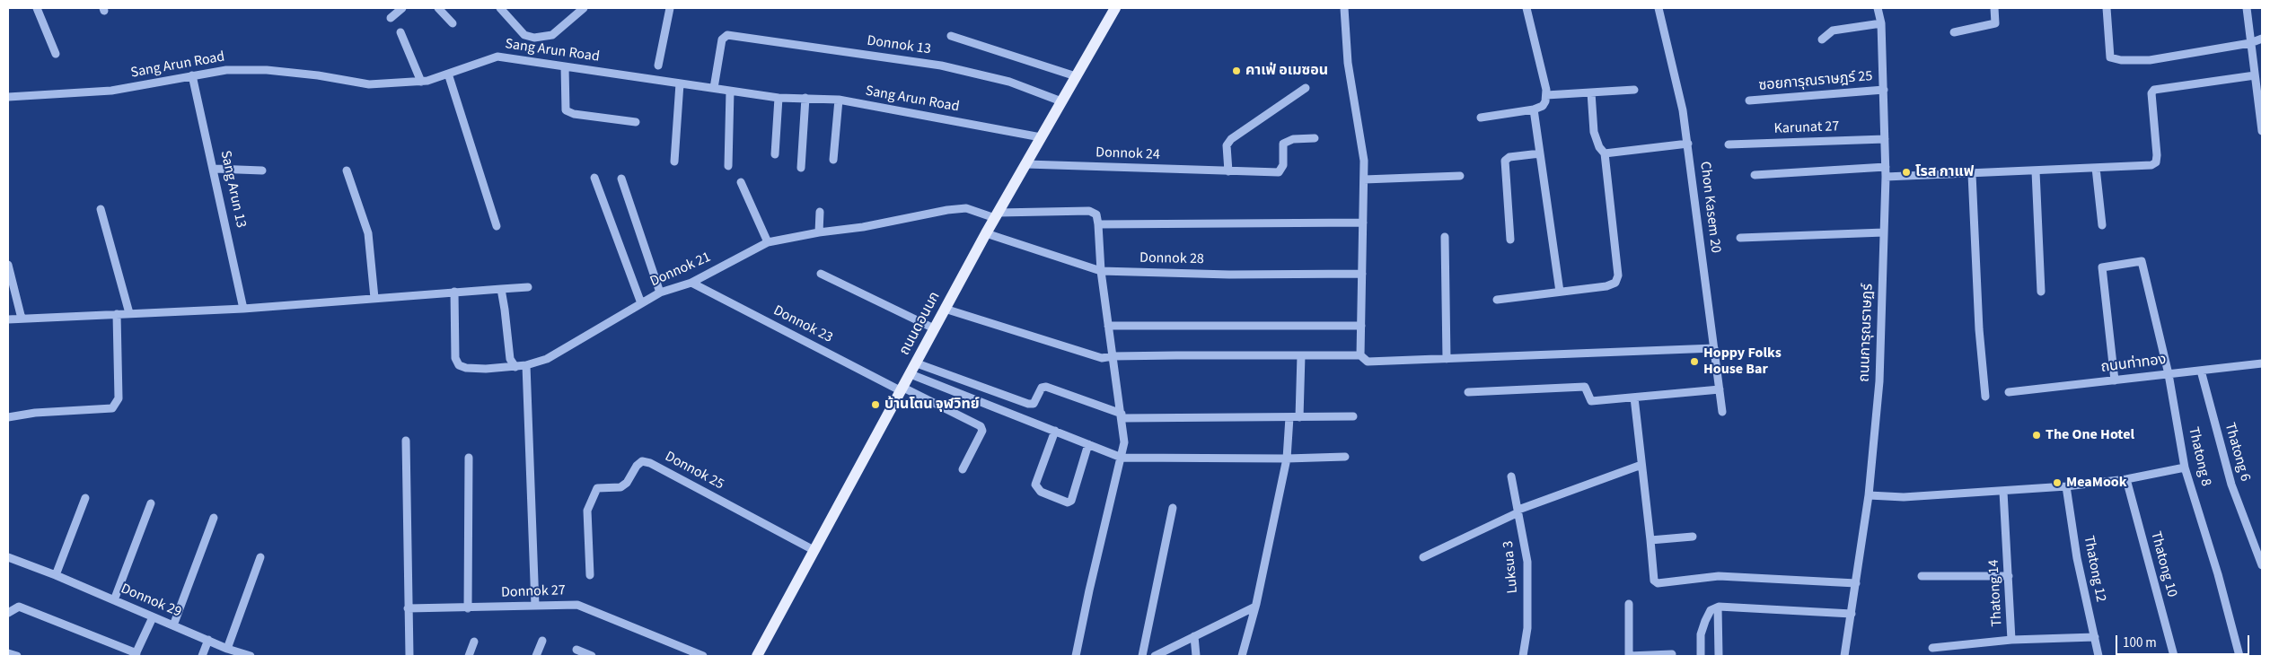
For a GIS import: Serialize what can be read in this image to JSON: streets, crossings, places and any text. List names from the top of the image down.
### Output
{
  "streets": {
    "main road": ["ถนนดอนนก"],
    "street": [
      "Donnok 13",
      "Sang Arun Road",
      "ซอยการุณราษฎร์ 25",
      "Karunat 27",
      "Donnok 24",
      "Sang Arun 13",
      "Chon Kasem 20",
      "Donnok 28",
      "Donnok 21",
      "Donnok 23",
      "ถนนการุณราษฏร์",
      "ถนนท่าทอง",
      "Thatong 6",
      "Thatong 8",
      "Donnok 25",
      "Thatong 10",
      "Luksua 3",
      "Thatong 12",
      "Donnok 27",
      "Thatong 14",
      "Donnok 29"
    ]
  },
  "crossings": [
    ["Donnok 13", "Sang Arun Road"],
    ["Donnok 13", "ถนนดอนนก"],
    ["Sang Arun Road", "Sang Arun 13"],
    ["Sang Arun Road", "ถนนดอนนก"],
    ["ซอยการุณราษฎร์ 25", "ถนนการุณราษฏร์"],
    ["Karunat 27", "ถนนการุณราษฏร์"],
    ["Donnok 24", "ถนนดอนนก"],
    ["Donnok 28", "ถนนดอนนก"],
    ["Donnok 21", "ถนนดอนนก"],
    ["Donnok 21", "Donnok 23"],
    ["ถนนดอนนก", "Donnok 23"],
    ["ถนนดอนนก", "Donnok 25"],
    ["ถนนท่าทอง", "Thatong 6"],
    ["ถนนท่าทอง", "Thatong 8"]
  ],
  "places": [
    "คาเฟ่ อเมซอน",
    "โรส กาแฟ",
    "Hoppy Folks House Bar",
    "บ้านโตน จุฬวิทย์",
    "The One Hotel",
    "MeaMook"
  ],
  "scale_bar": "100 m"
}
